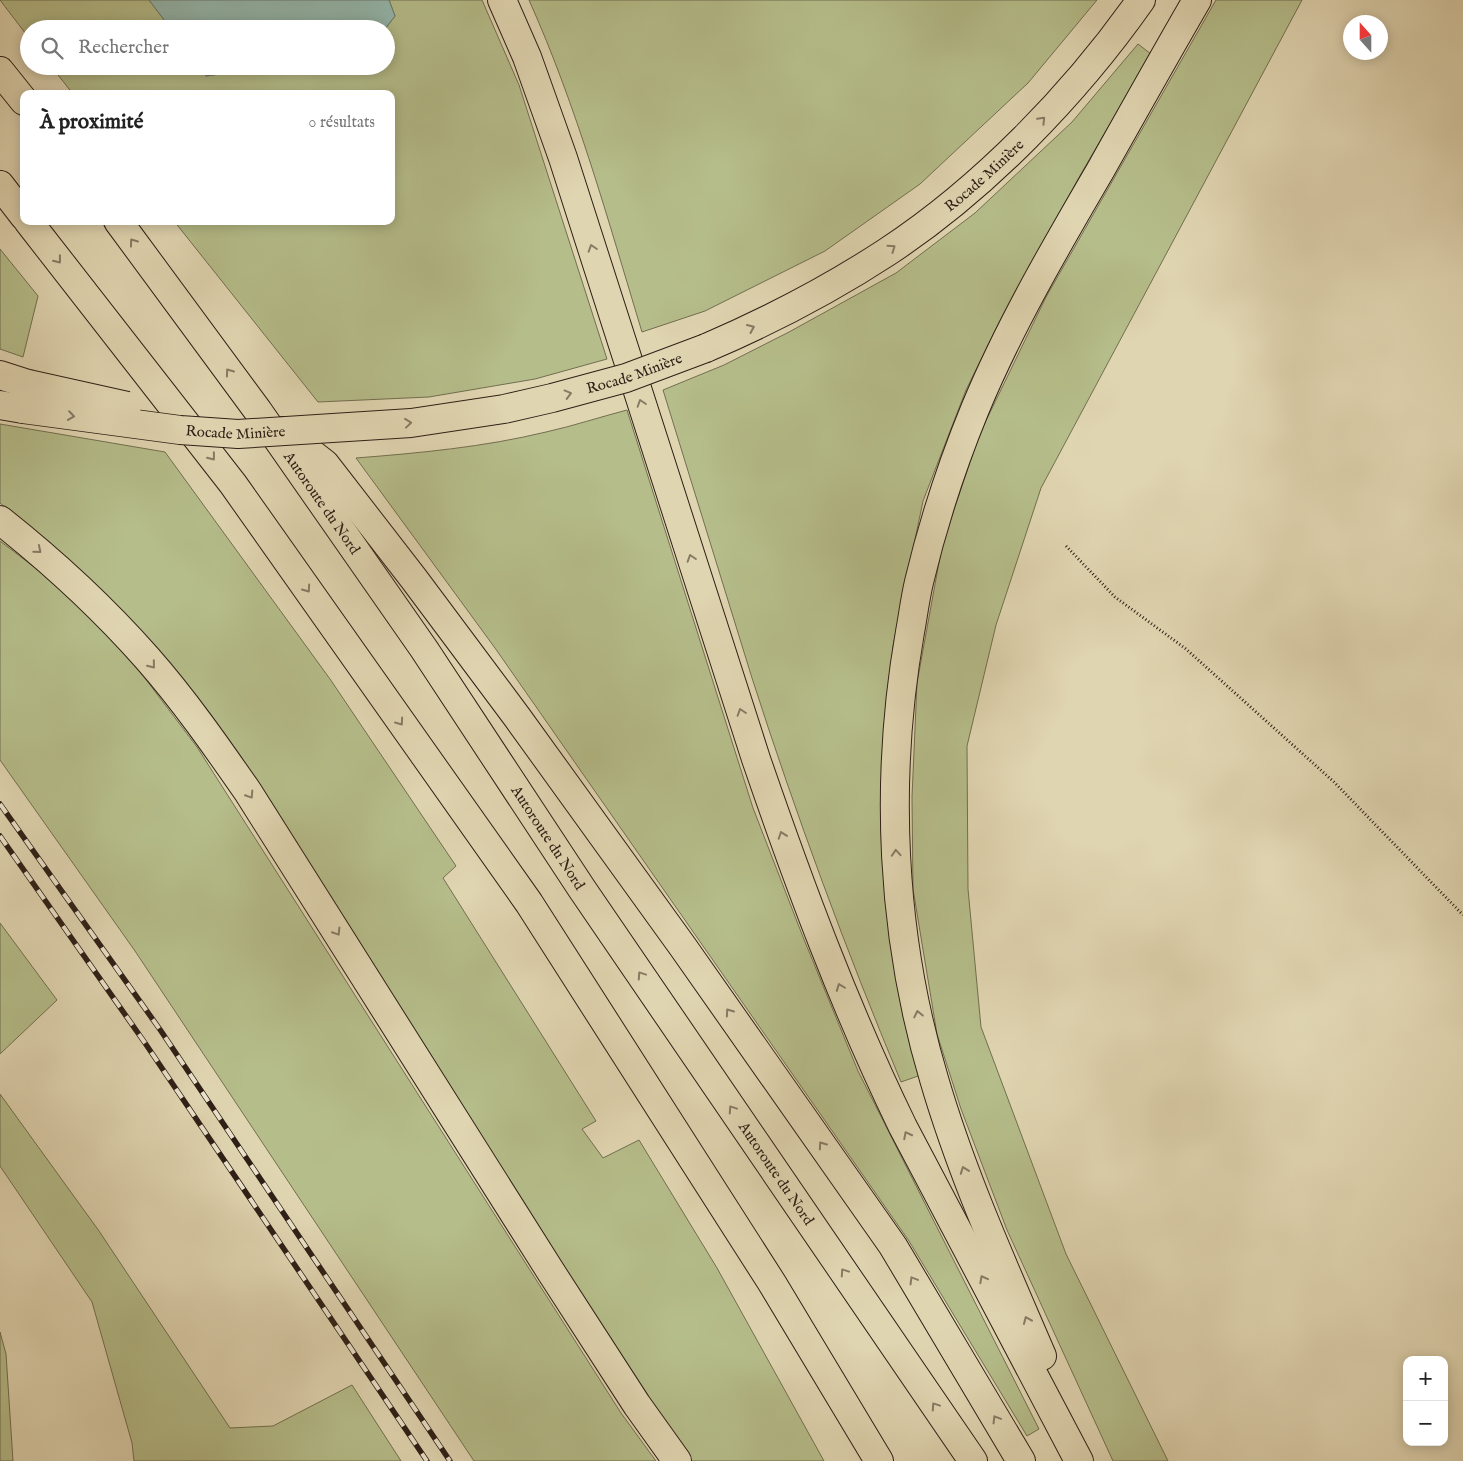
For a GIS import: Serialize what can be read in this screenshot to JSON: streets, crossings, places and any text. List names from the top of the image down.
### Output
{
  "streets": {
    "highway": ["Rocade Minière", "Autoroute du Nord"]
  },
  "one_way": ["Rocade Minière"],
  "north": "top",
  "page": {
    "search": "Rechercher",
    "heading": ["À proximité", "0 résultats"],
    "map_buttons": ["+", "−"]
  }
}
